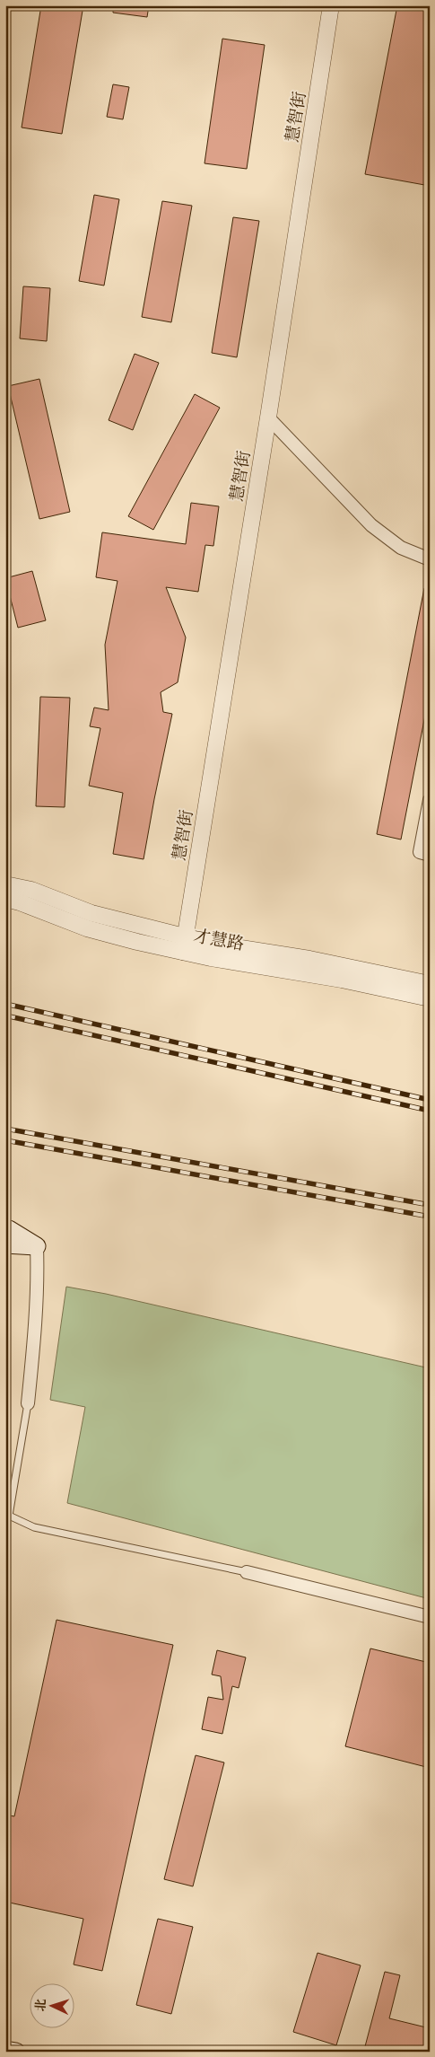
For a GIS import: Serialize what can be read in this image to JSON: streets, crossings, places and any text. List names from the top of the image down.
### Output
{
  "streets": {
    "street": ["慧智街", "才慧路"]
  },
  "crossings": [
    ["慧智街", "才慧路"]
  ],
  "north": "left"
}
